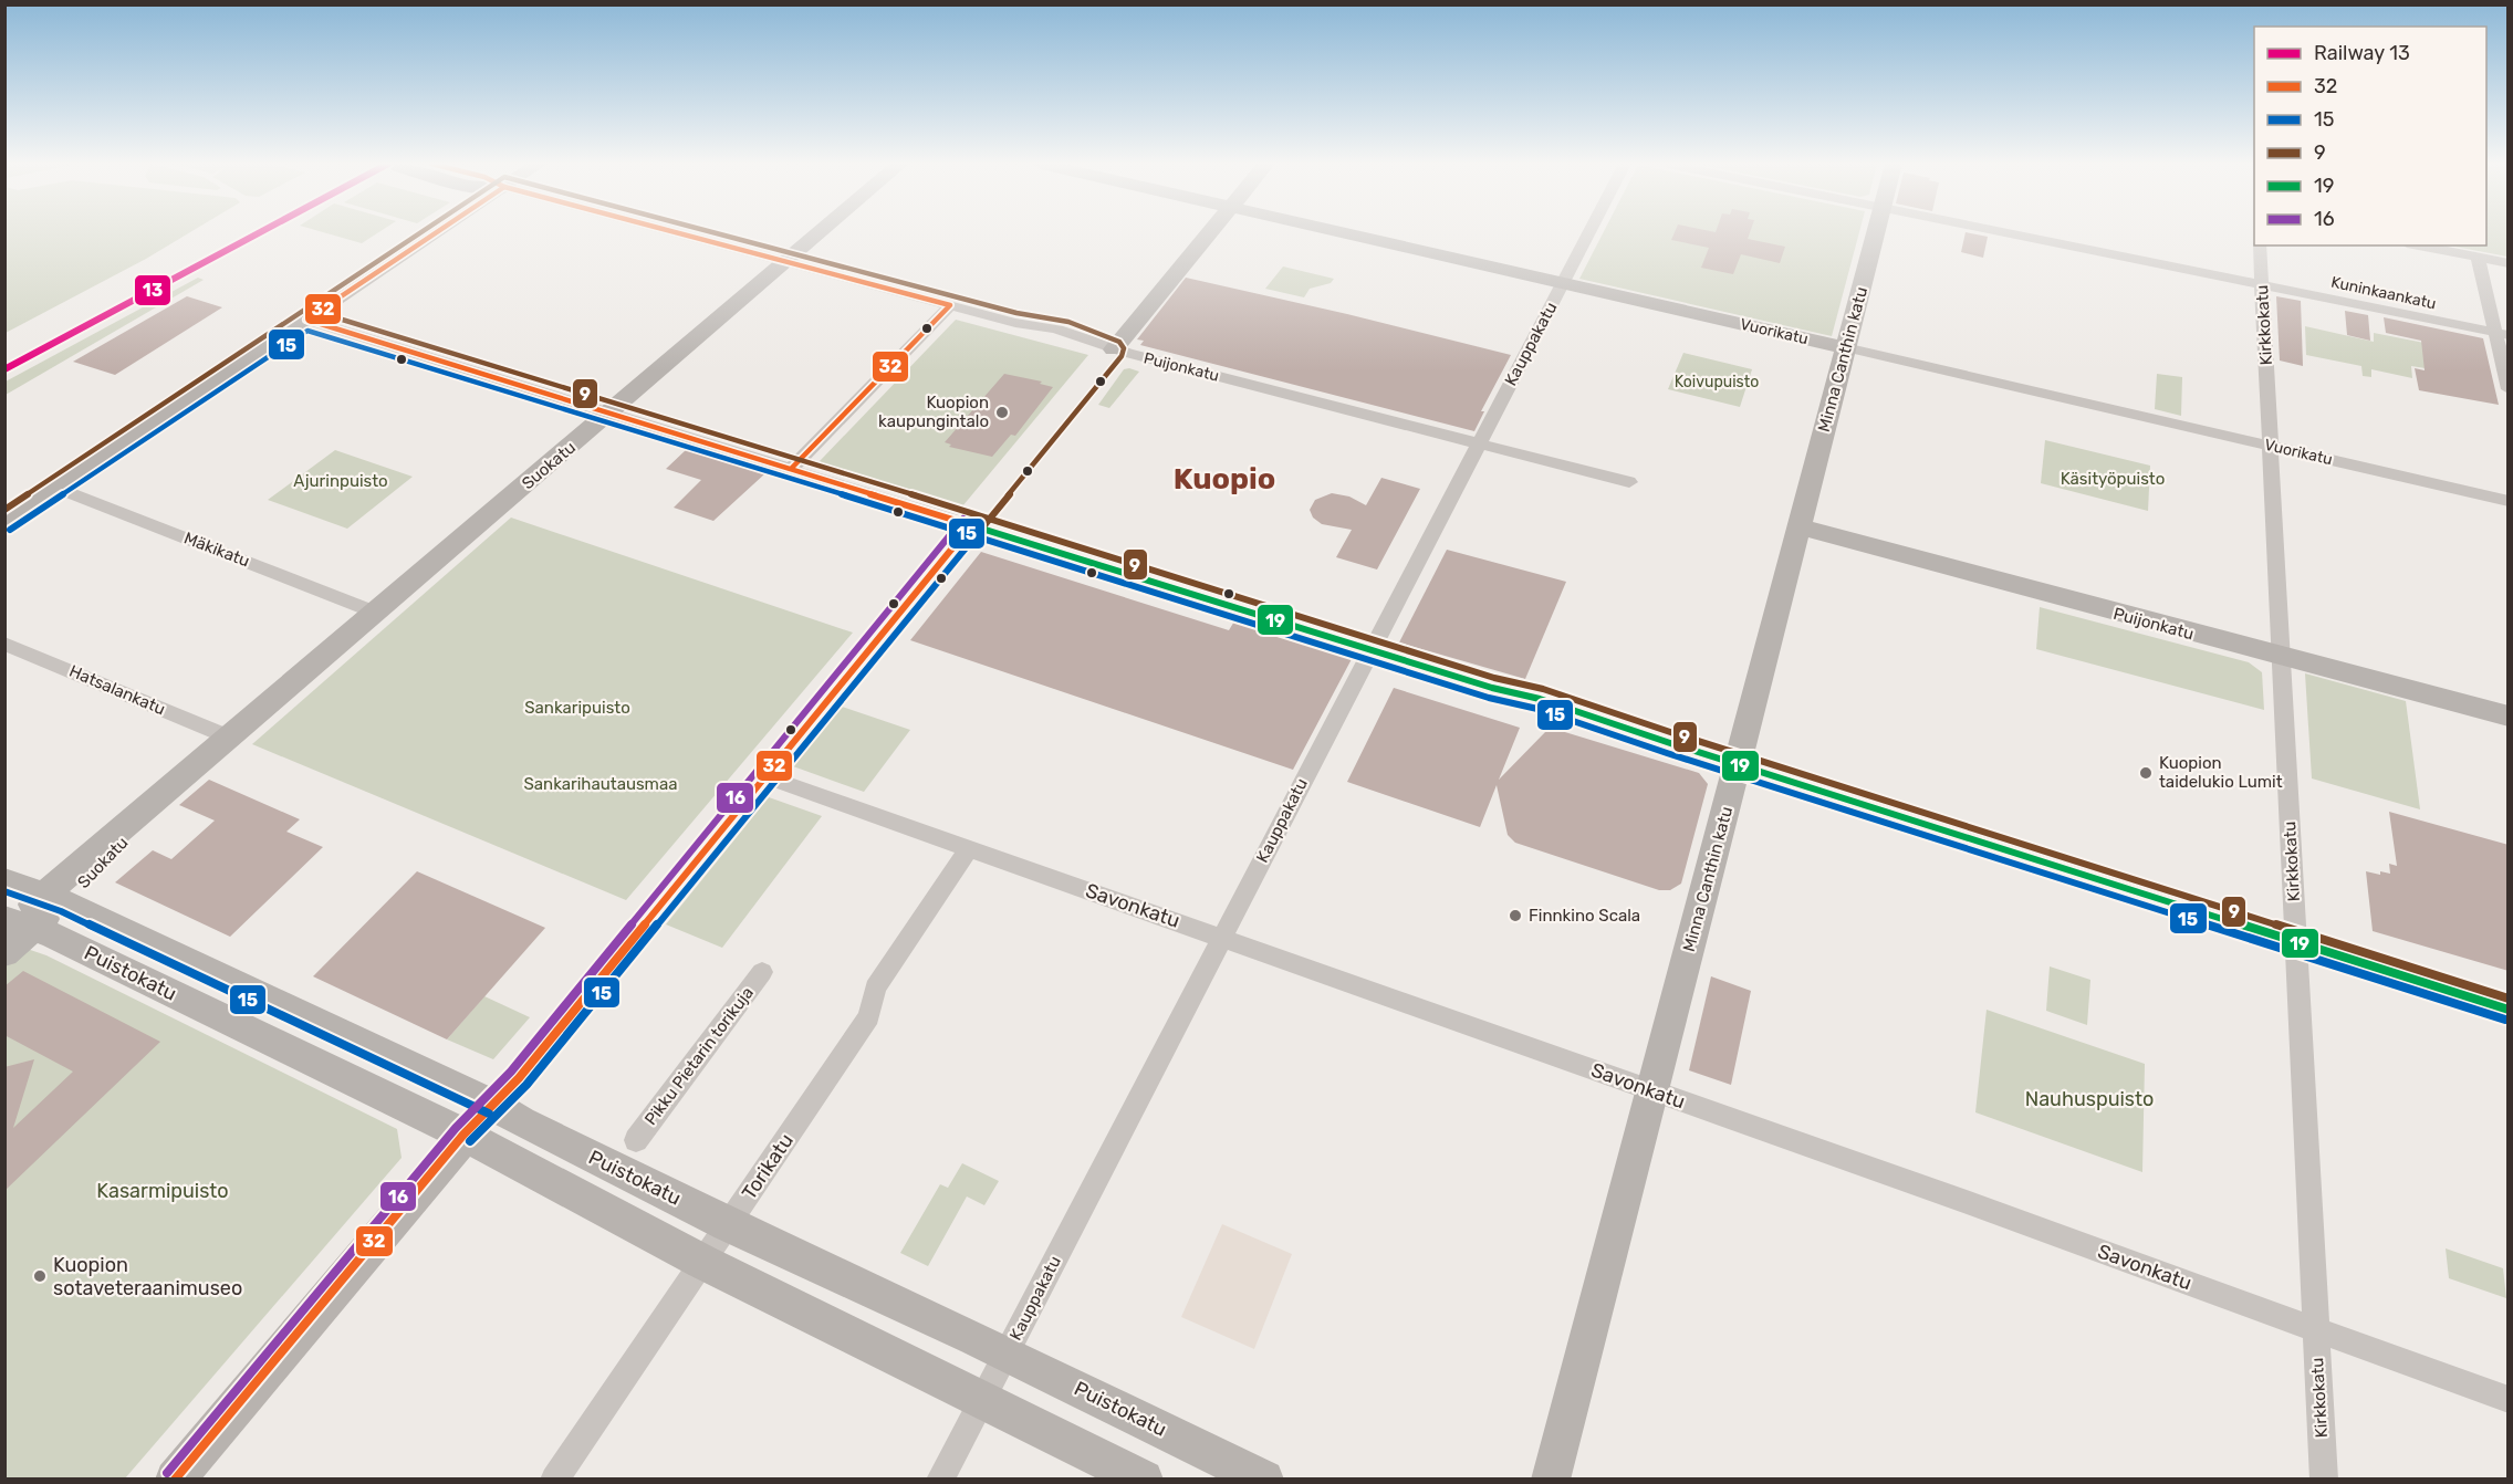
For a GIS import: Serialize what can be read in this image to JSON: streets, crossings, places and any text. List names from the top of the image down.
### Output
{
  "streets": {
    "main road": [
      "Vuorikatu",
      "Minna Canthin katu",
      "Puijonkatu",
      "Suokatu",
      "Puistokatu"
    ],
    "street": [
      "Kuninkaankatu",
      "Kirkkokatu",
      "Kauppakatu",
      "Mäkikatu",
      "Hatsalankatu",
      "Savonkatu",
      "Pikku Pietarin torikuja",
      "Torikatu"
    ]
  },
  "crossings": [
    ["Kuninkaankatu", "Kirkkokatu"],
    ["Kirkkokatu", "Vuorikatu"],
    ["Kirkkokatu", "Puijonkatu"],
    ["Kirkkokatu", "Savonkatu"],
    ["Vuorikatu", "Kauppakatu"],
    ["Vuorikatu", "Minna Canthin katu"],
    ["Kauppakatu", "Puijonkatu"],
    ["Kauppakatu", "Savonkatu"],
    ["Kauppakatu", "Puistokatu"],
    ["Minna Canthin katu", "Puijonkatu"],
    ["Minna Canthin katu", "Savonkatu"],
    ["Puijonkatu", "Suokatu"],
    ["Suokatu", "Mäkikatu"],
    ["Suokatu", "Hatsalankatu"],
    ["Suokatu", "Puistokatu"],
    ["Savonkatu", "Torikatu"],
    ["Puistokatu", "Torikatu"]
  ],
  "districts": ["Kuopio"],
  "parks": [
    "Koivupuisto",
    "Käsityöpuisto",
    "Ajurinpuisto",
    "Sankaripuisto",
    "Sankarihautausmaa",
    "Nauhuspuisto",
    "Kasarmipuisto"
  ],
  "places": [
    "Kuopion kaupungintalo",
    "Kuopion taidelukio Lumit",
    "Finnkino Scala",
    "Kuopion sotaveteraanimuseo"
  ],
  "lines": [
    "rail line 13",
    "transit line 32",
    "transit line 9",
    "transit line 15",
    "transit line 16",
    "transit line 19"
  ],
  "legend": [
    "Railway 13",
    "32",
    "15",
    "9",
    "19",
    "16"
  ]
}
